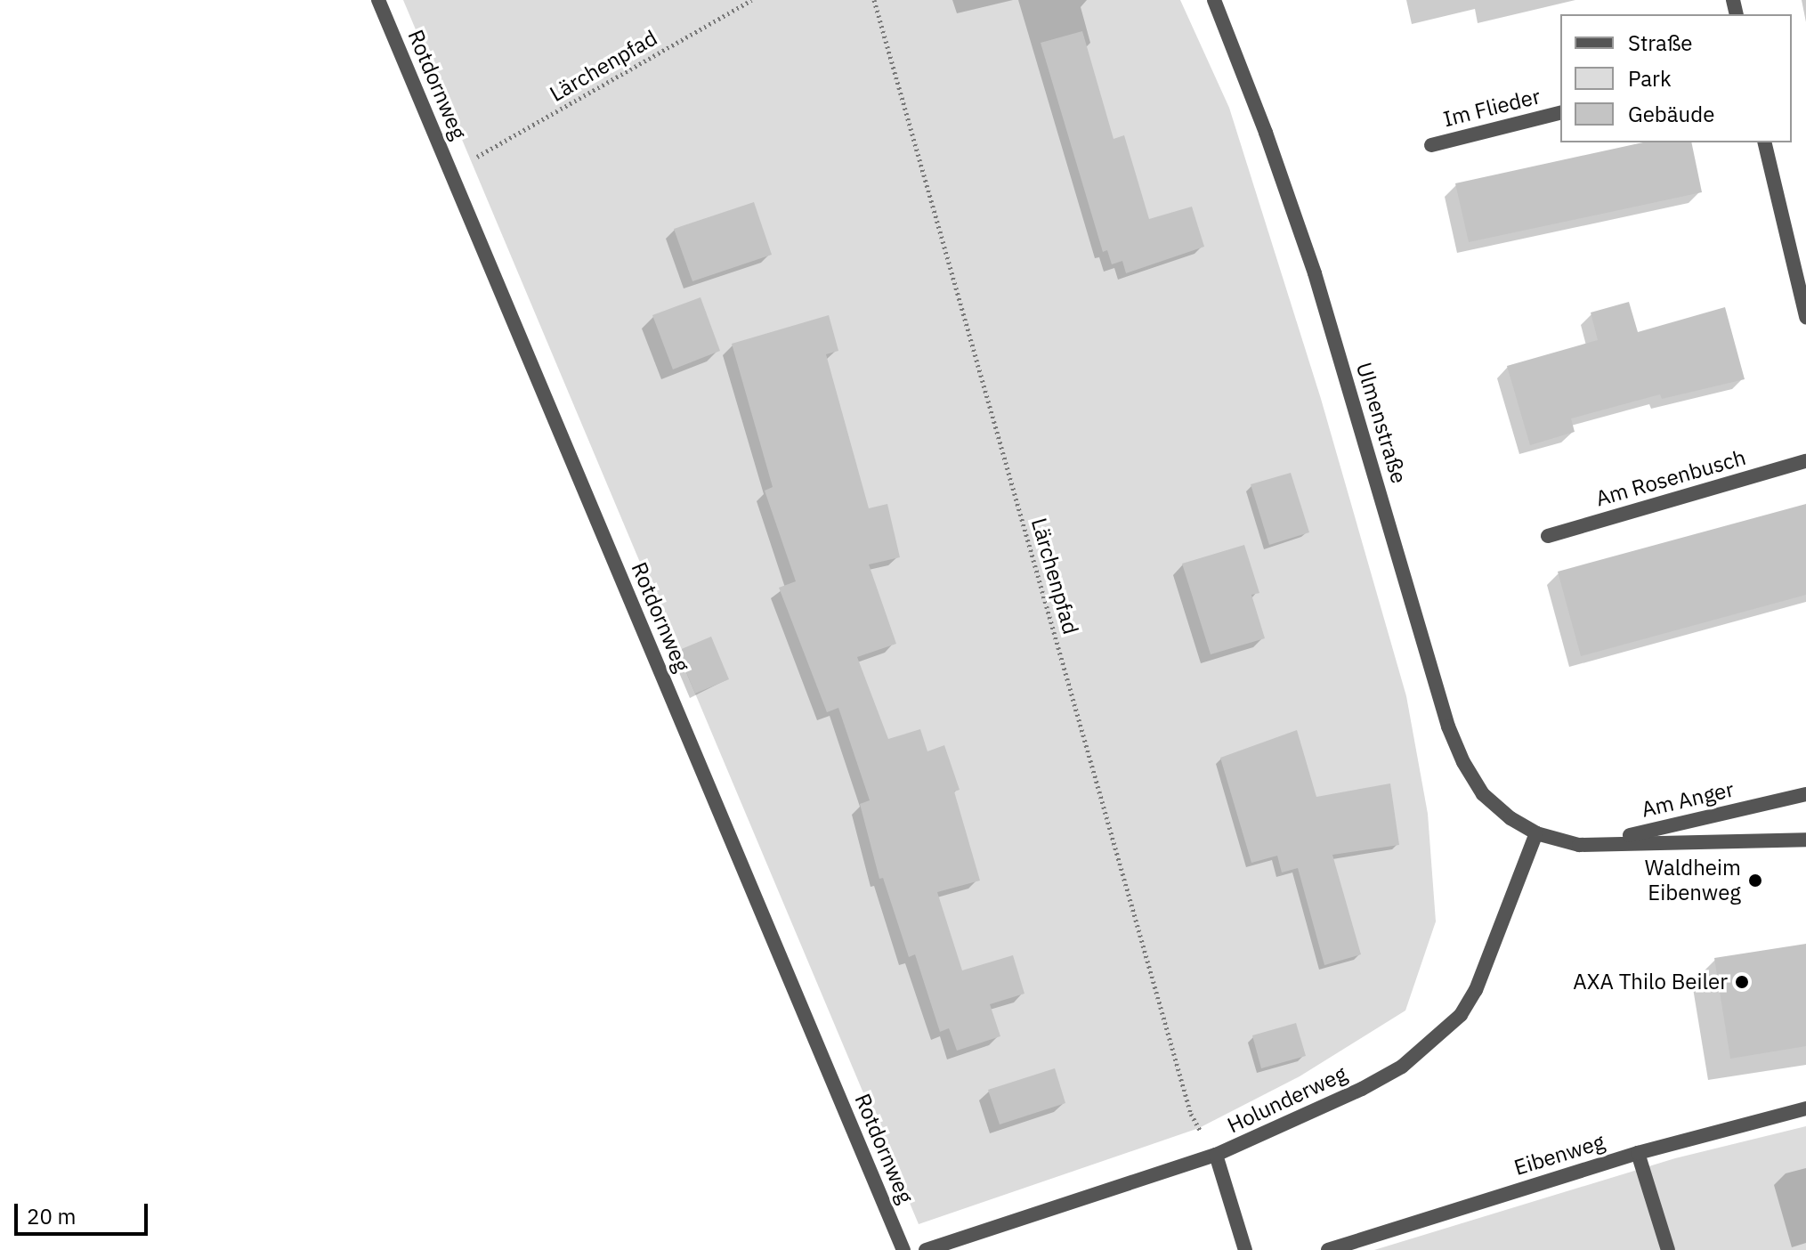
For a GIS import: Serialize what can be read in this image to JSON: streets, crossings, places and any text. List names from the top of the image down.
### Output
{
  "streets": {
    "street": [
      "Rotdornweg",
      "Im Flieder",
      "Ulmenstraße",
      "Am Rosenbusch",
      "Am Anger",
      "Holunderweg",
      "Eibenweg"
    ],
    "path": ["Lärchenpfad"]
  },
  "crossings": [
    ["Lärchenpfad", "Holunderweg"],
    ["Ulmenstraße", "Am Anger"],
    ["Ulmenstraße", "Holunderweg"],
    ["Am Anger", "Holunderweg"]
  ],
  "places": ["Waldheim Eibenweg", "AXA Thilo Beiler"],
  "legend": ["Straße", "Park", "Gebäude"],
  "scale_bar": "20 m"
}
